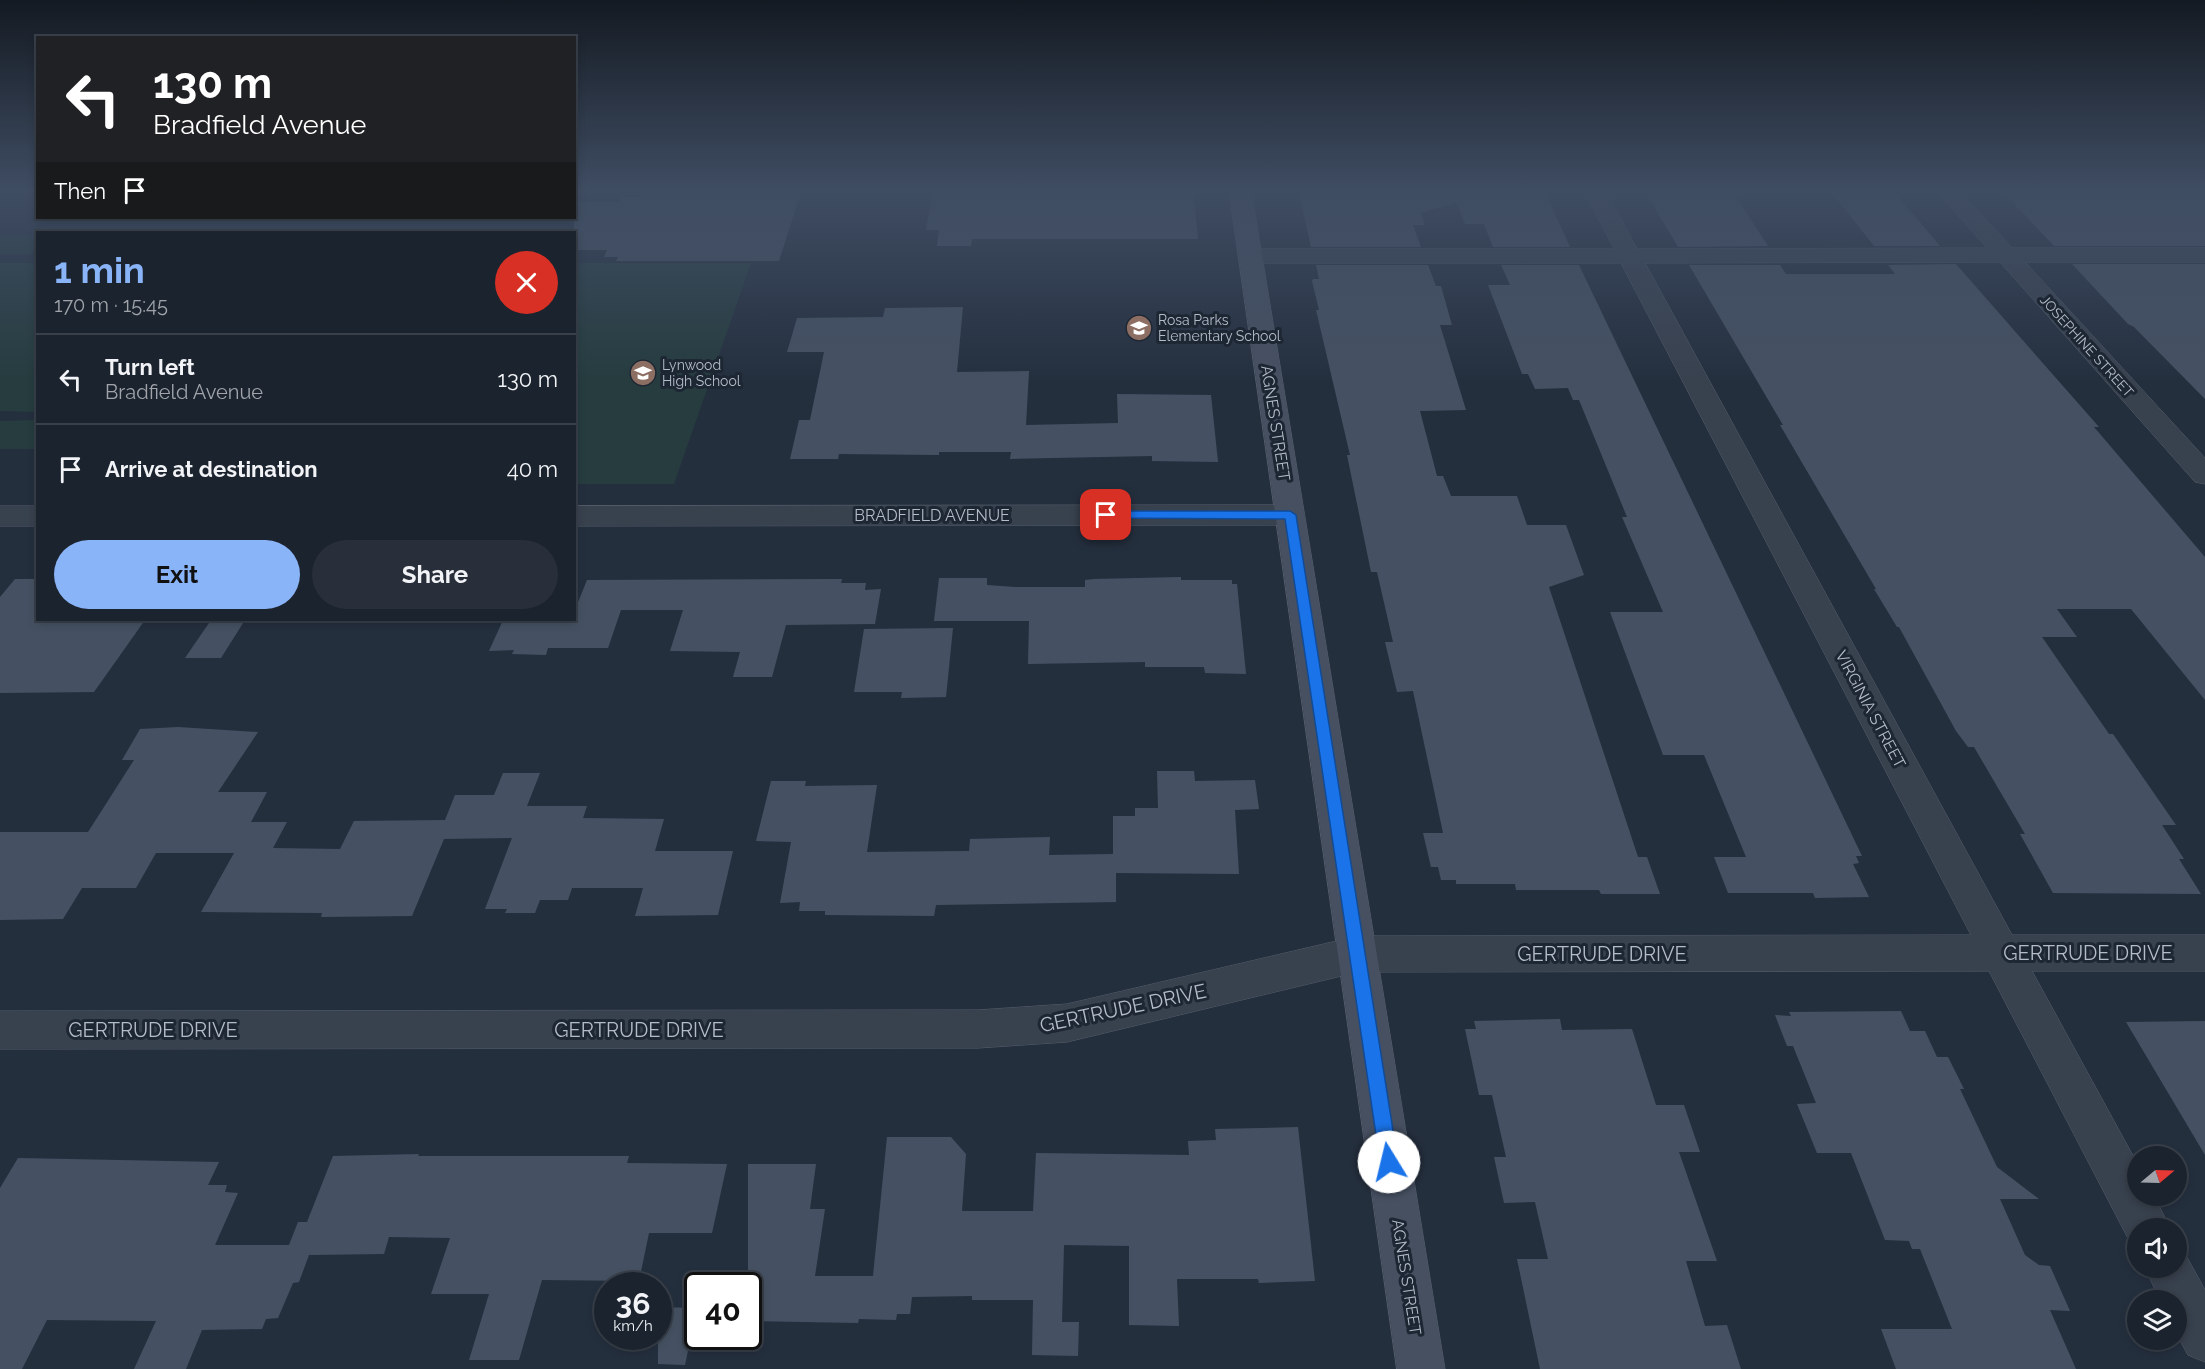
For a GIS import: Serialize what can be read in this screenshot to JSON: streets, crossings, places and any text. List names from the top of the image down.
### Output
{
  "streets": {
    "street": [
      "JOSEPHINE STREET",
      "AGNES STREET",
      "BRADFIELD AVENUE",
      "VIRGINIA STREET",
      "GERTRUDE DRIVE"
    ]
  },
  "crossings": [
    ["AGNES STREET", "BRADFIELD AVENUE"],
    ["AGNES STREET", "GERTRUDE DRIVE"],
    ["VIRGINIA STREET", "GERTRUDE DRIVE"]
  ],
  "places": {
    "school or university": ["Rosa Parks Elementary School", "Lynwood High School"]
  },
  "north": "right",
  "page": {
    "turn": ["130 m", "Bradfield Avenue"],
    "then": "Then",
    "heading": ["1 min", "170 m · 15:45"],
    "list": [
      {
        "name": "Turn left",
        "note": "Bradfield Avenue",
        "value": "130 m"
      },
      {
        "name": "Arrive at destination",
        "value": "40 m"
      }
    ],
    "buttons": ["Exit", "Share"],
    "speed": "36 km/h",
    "limit": "40"
  }
}
